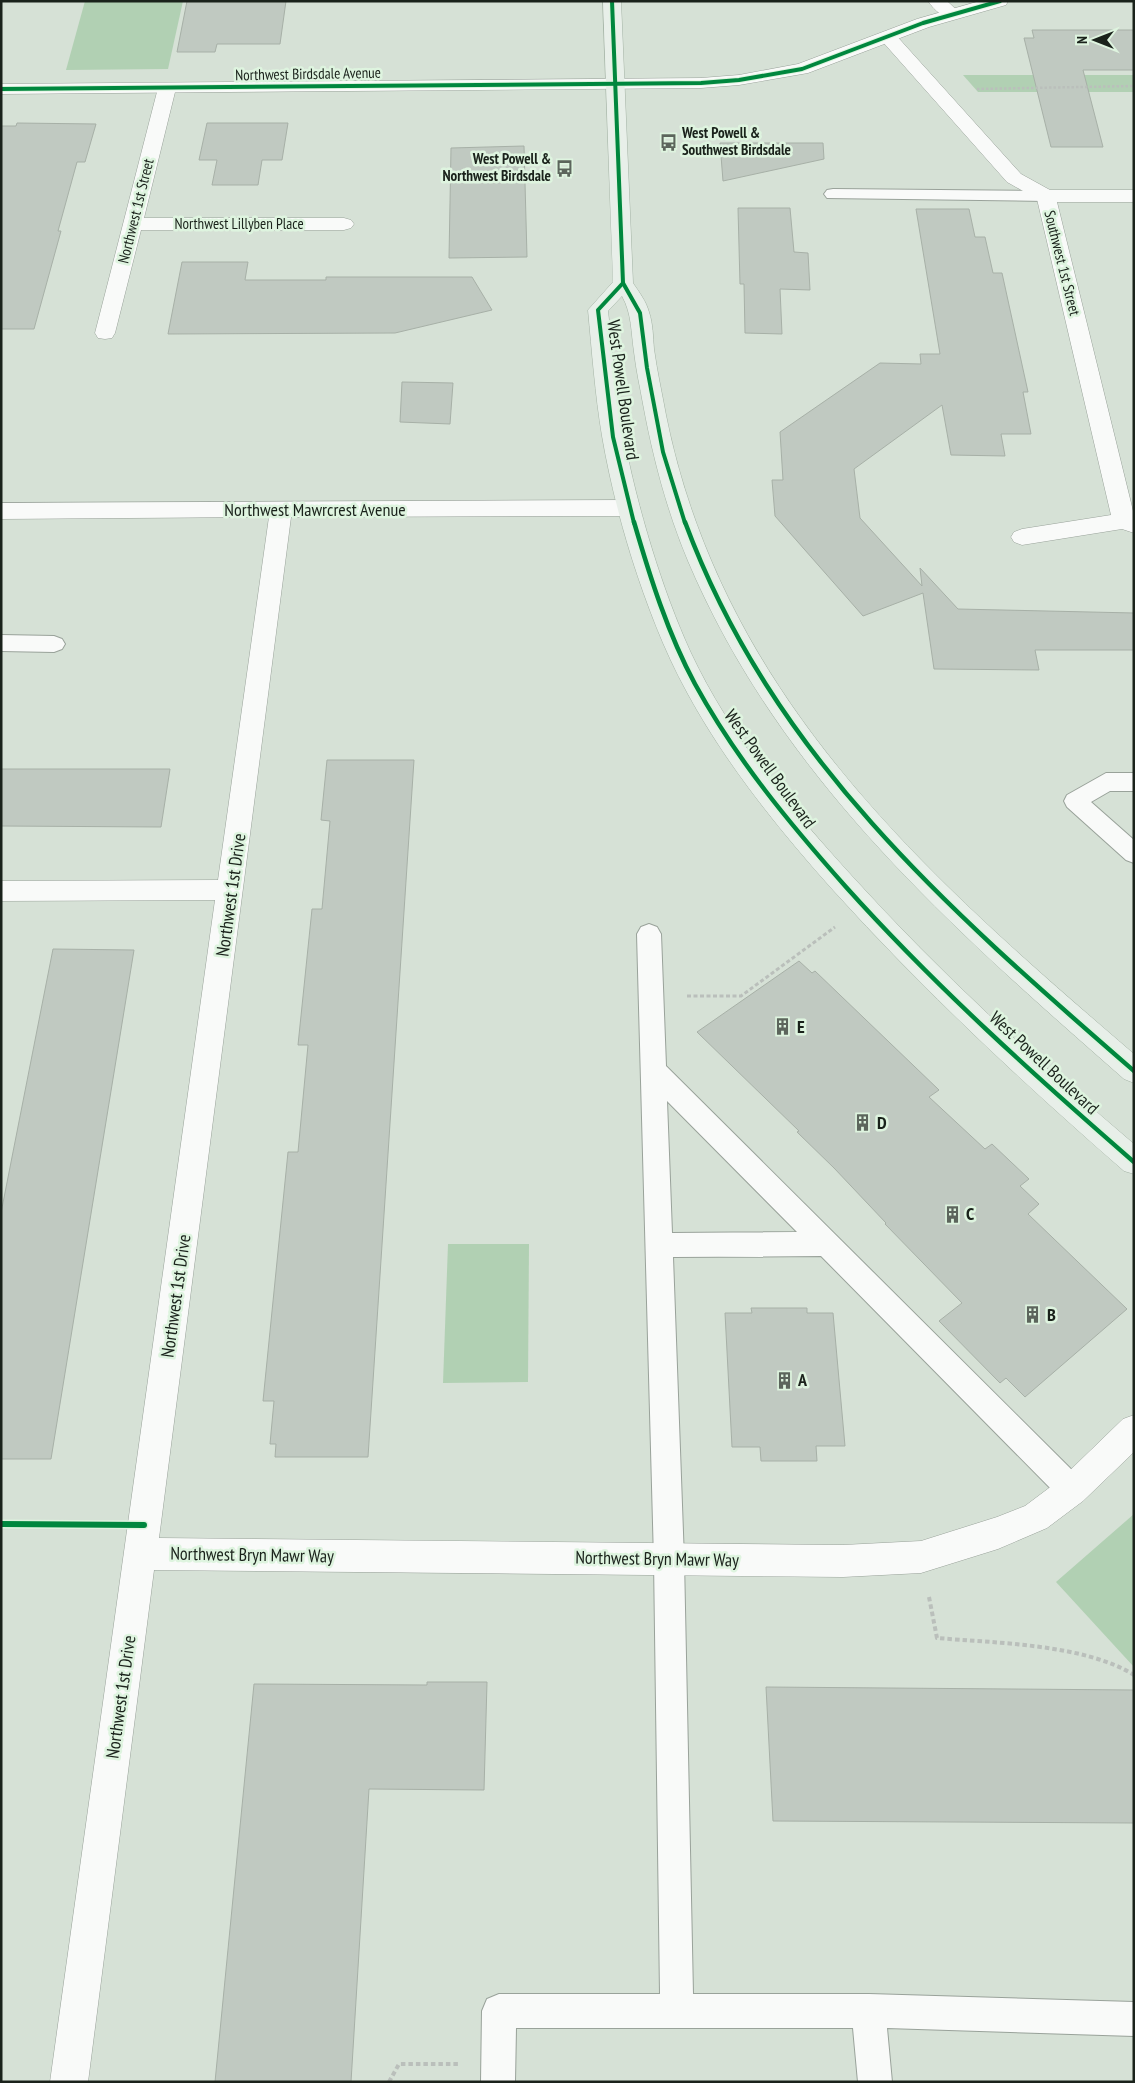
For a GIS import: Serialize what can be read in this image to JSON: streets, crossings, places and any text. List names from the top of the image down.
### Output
{
  "streets": {
    "main road": ["West Powell Boulevard"],
    "street": [
      "Northwest Birdsdale Avenue",
      "Northwest 1st Street",
      "Northwest Lillyben Place",
      "Southwest 1st Street",
      "Northwest Mawrcrest Avenue",
      "Northwest 1st Drive",
      "Northwest Bryn Mawr Way"
    ]
  },
  "crossings": [
    ["Northwest Birdsdale Avenue", "Northwest 1st Street"],
    ["Northwest Birdsdale Avenue", "Southwest 1st Street"],
    ["Northwest Birdsdale Avenue", "West Powell Boulevard"],
    ["Northwest 1st Street", "Northwest Lillyben Place"],
    ["West Powell Boulevard", "Northwest Mawrcrest Avenue"],
    ["Northwest Mawrcrest Avenue", "Northwest 1st Drive"],
    ["Northwest 1st Drive", "Northwest Bryn Mawr Way"]
  ],
  "places": {
    "bus stop": ["West Powell & Southwest Birdsdale", "West Powell & Northwest Birdsdale"],
    "building": [
      "E",
      "D",
      "C",
      "B",
      "A"
    ]
  },
  "north": "left"
}
